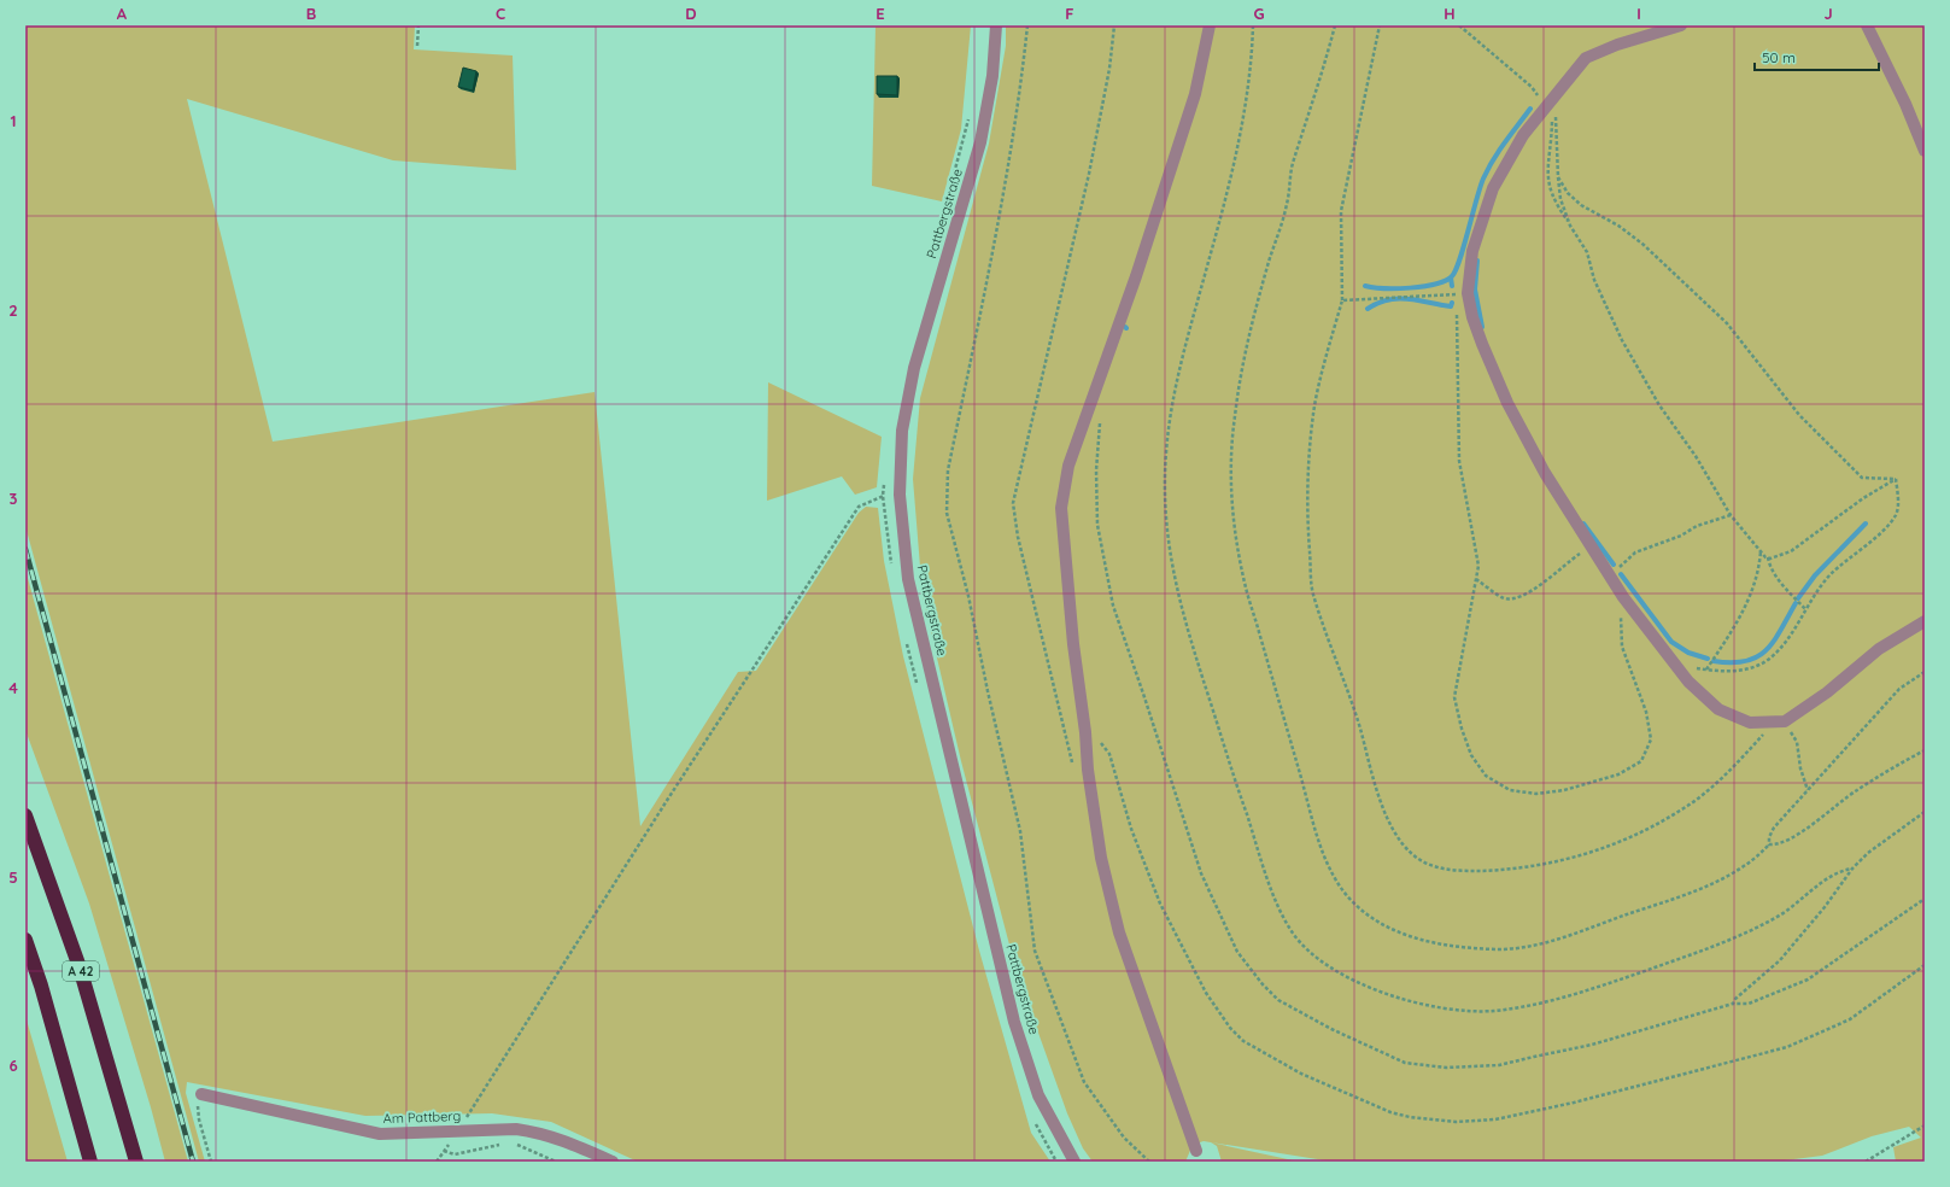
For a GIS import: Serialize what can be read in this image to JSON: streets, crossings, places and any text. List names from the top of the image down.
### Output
{
  "streets": {
    "highway": ["A 42"],
    "street": ["Pattbergstraße", "Am Pattberg"]
  },
  "scale_bar": "50 m",
  "grid": {
    "columns": [
      "A",
      "B",
      "C",
      "D",
      "E",
      "F",
      "G",
      "H",
      "I",
      "J"
    ],
    "rows": [
      "1",
      "2",
      "3",
      "4",
      "5",
      "6"
    ]
  }
}
